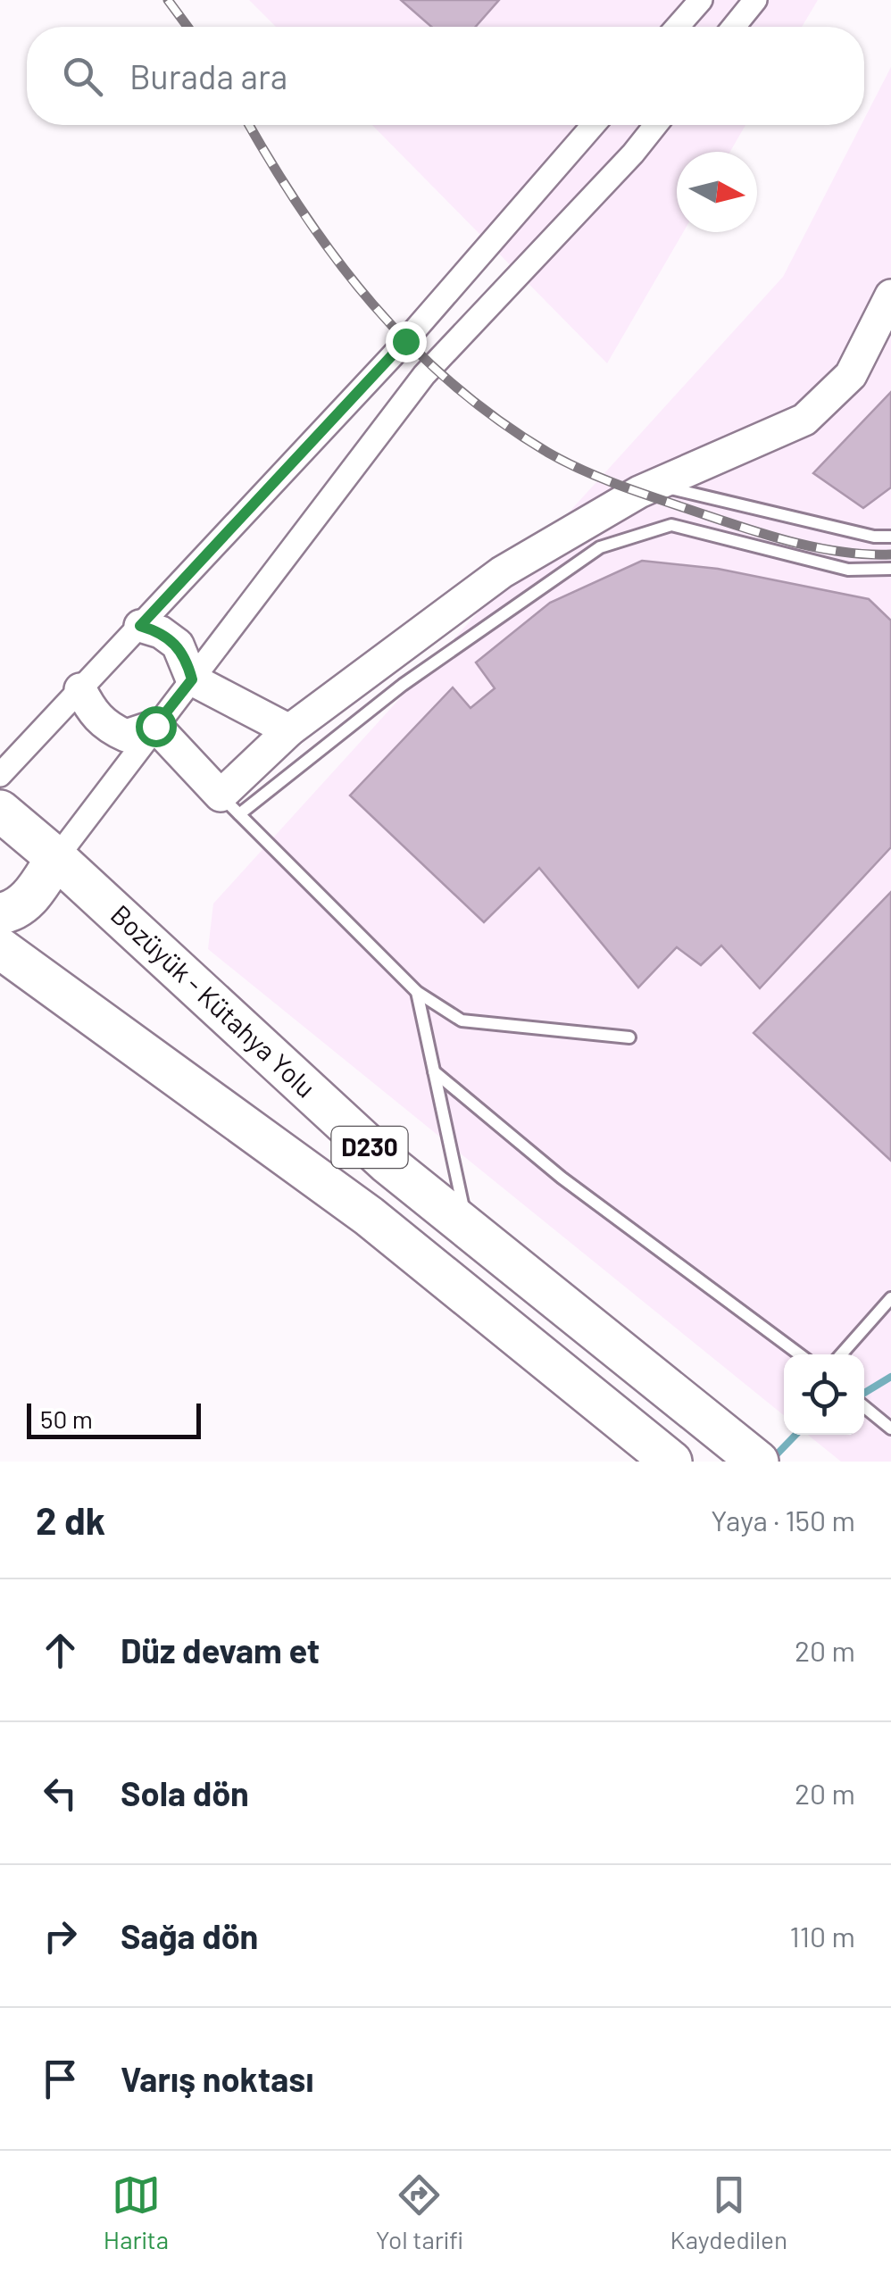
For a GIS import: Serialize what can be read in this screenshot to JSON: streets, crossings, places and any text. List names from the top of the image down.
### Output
{
  "streets": {
    "highway": ["Bozüyük - Kütahya Yolu", "D230"]
  },
  "scale_bar": "50 m",
  "north": "right",
  "page": {
    "search": "Burada ara",
    "scale": "50 m",
    "heading": ["2 dk", "Yaya · 150 m"],
    "list": [
      ["Düz devam et", "20 m"],
      ["Sola dön", "20 m"],
      ["Sağa dön", "110 m"],
      "Varış noktası"
    ],
    "nav": ["Harita", "Yol tarifi", "Kaydedilen"]
  }
}
